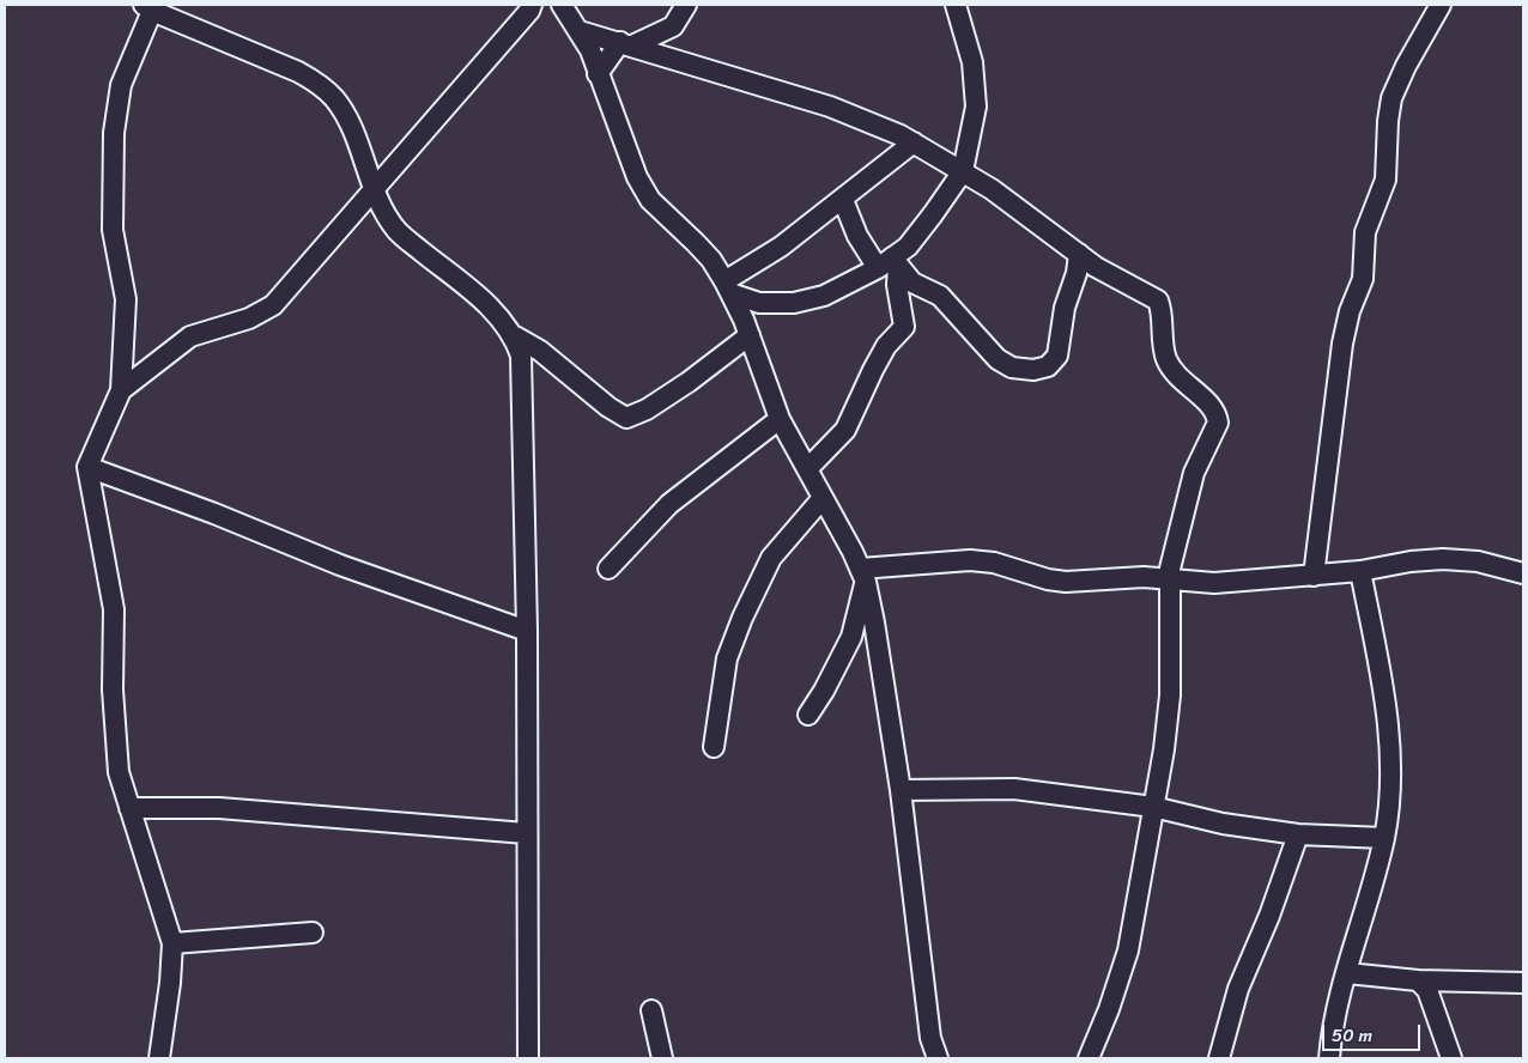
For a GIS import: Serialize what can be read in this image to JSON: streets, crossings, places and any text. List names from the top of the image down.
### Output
{
  "scale_bar": "50 m"
}
